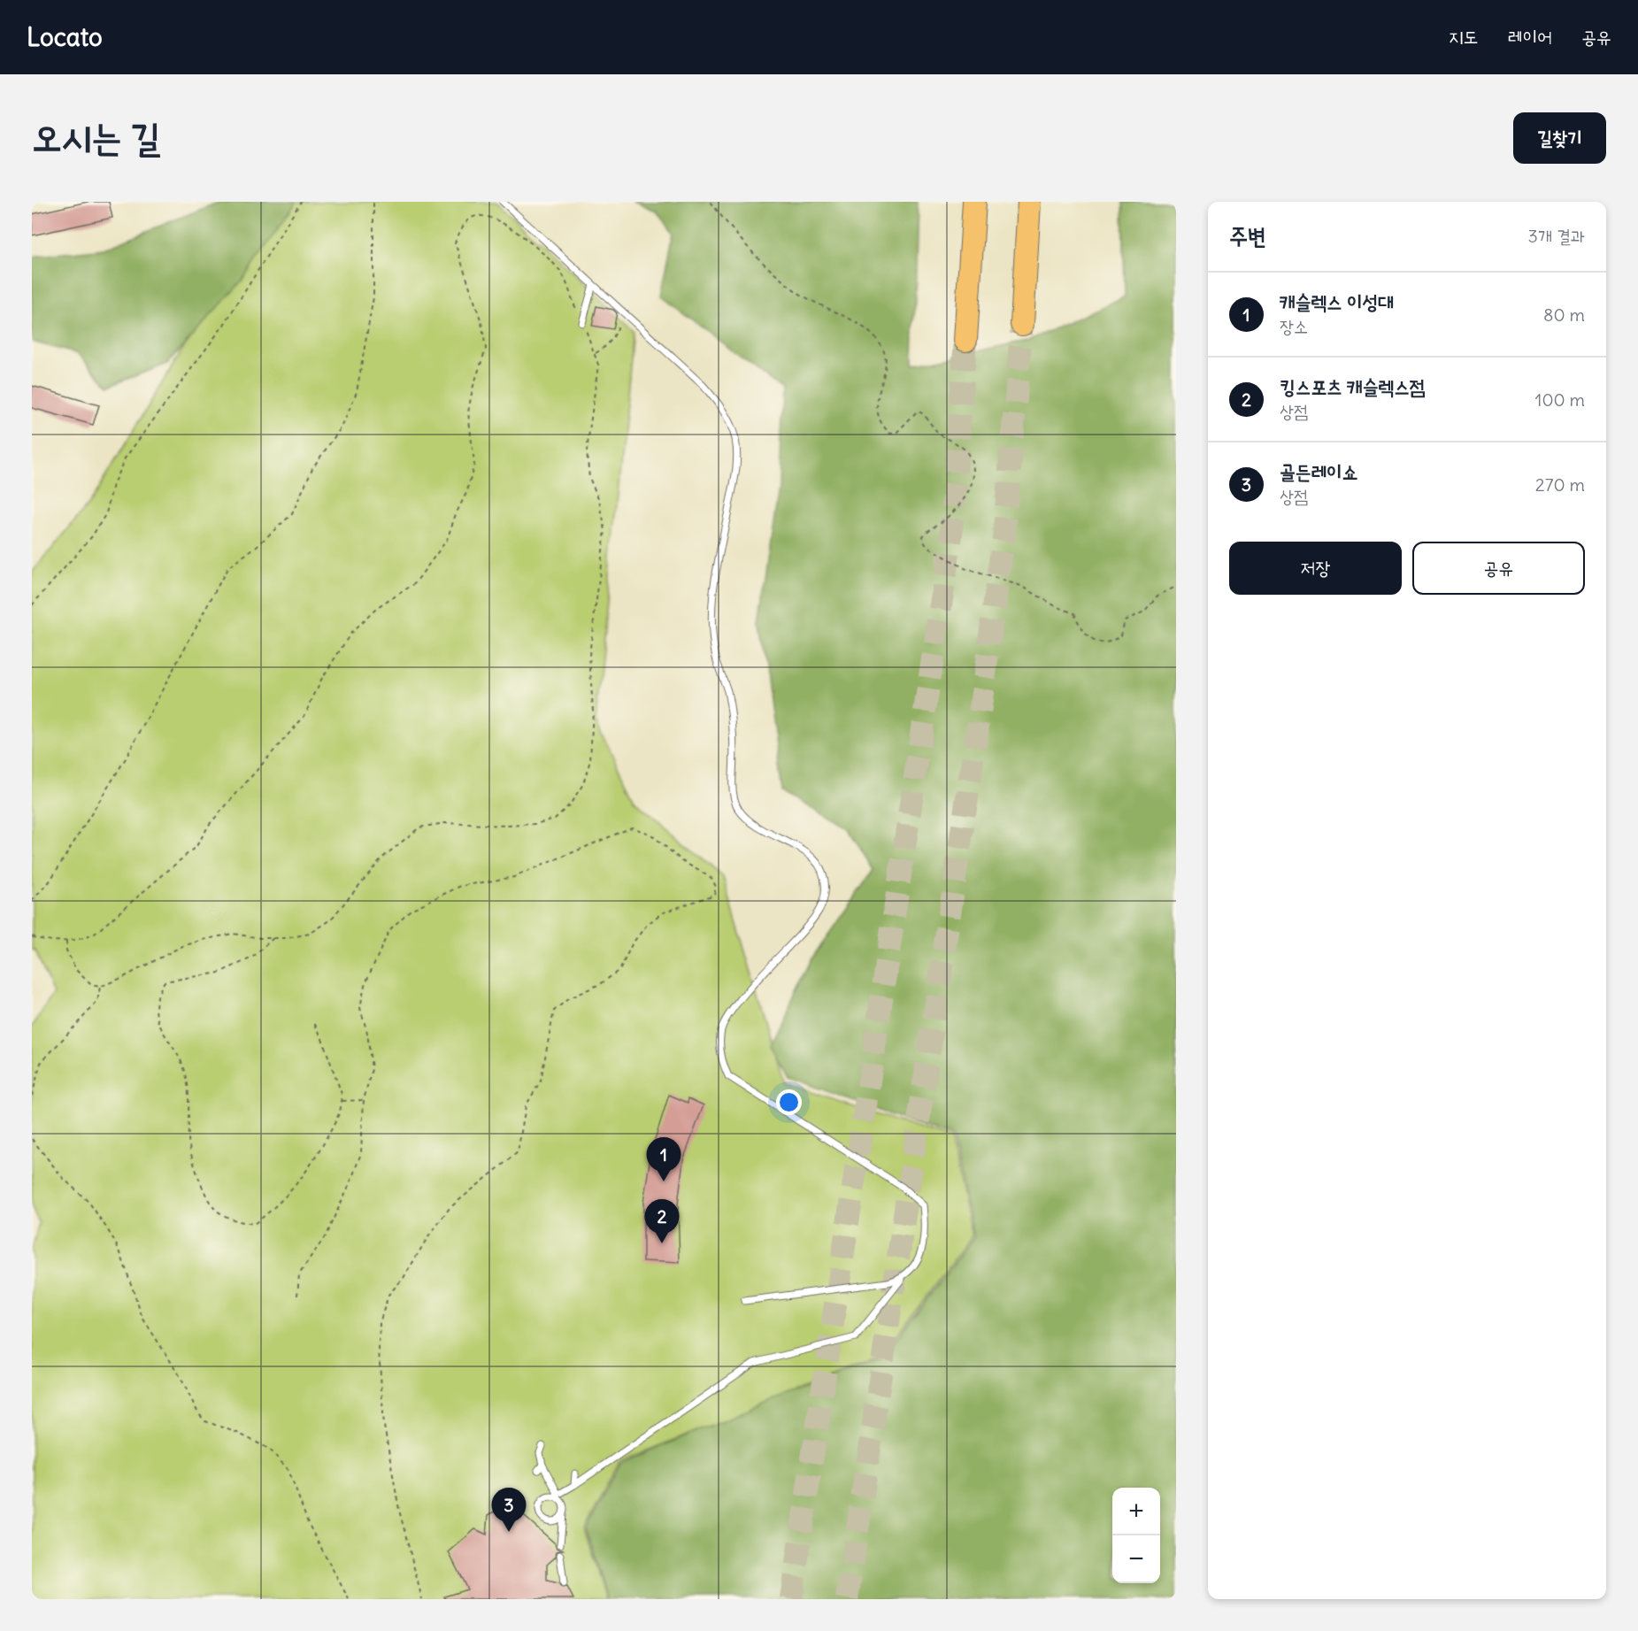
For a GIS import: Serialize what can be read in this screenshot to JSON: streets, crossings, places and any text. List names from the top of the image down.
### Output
{
  "page": {
    "header": "Locato",
    "nav": ["지도", "레이어", "공유"],
    "buttons": [
      "길찾기",
      ["저장", "공유"]
    ],
    "title": "오시는 길",
    "heading": ["주변", "3개 결과"],
    "list": [
      {
        "mark": "1",
        "name": "캐슬렉스 이성대",
        "note": "장소",
        "value": "80 m"
      },
      {
        "mark": "2",
        "name": "킹스포츠 캐슬렉스점",
        "note": "상점",
        "value": "100 m"
      },
      {
        "mark": "3",
        "name": "골든레이쇼",
        "note": "상점",
        "value": "270 m"
      }
    ],
    "pins": ["1", "2", "3"],
    "map_buttons": ["+", "−"]
  }
}
